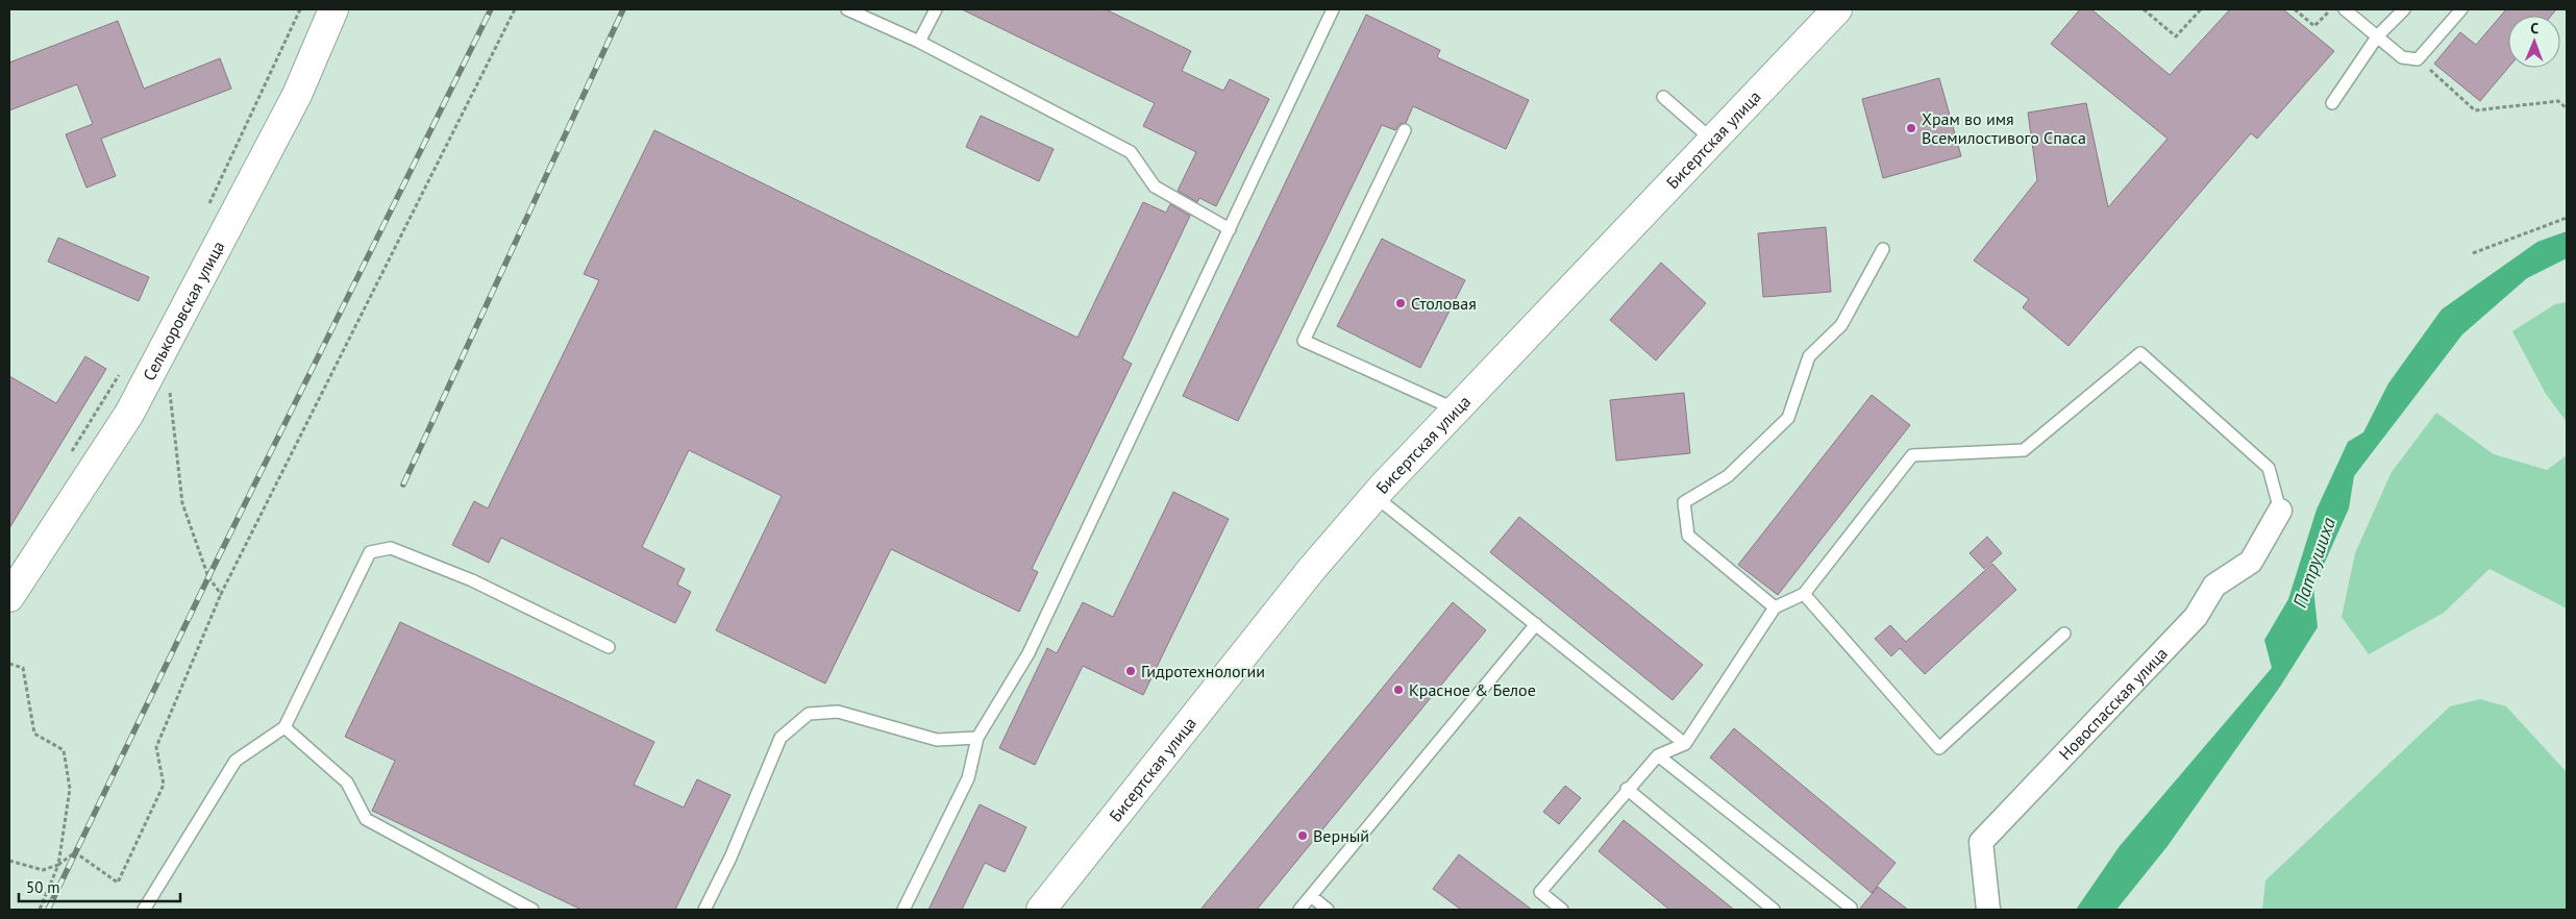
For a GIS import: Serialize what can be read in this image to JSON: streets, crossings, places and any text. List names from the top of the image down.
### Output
{
  "streets": {
    "main road": ["Бисертская улица", "Селькоровская улица"],
    "street": ["Новоспасская улица"]
  },
  "water": ["Патрушиха"],
  "places": [
    "Храм во имя Всемилостивого Спаса",
    "Столовая",
    "Гидротехнологии",
    "Красное & Белое",
    "Верный"
  ],
  "scale_bar": "50 m",
  "north": "top"
}
